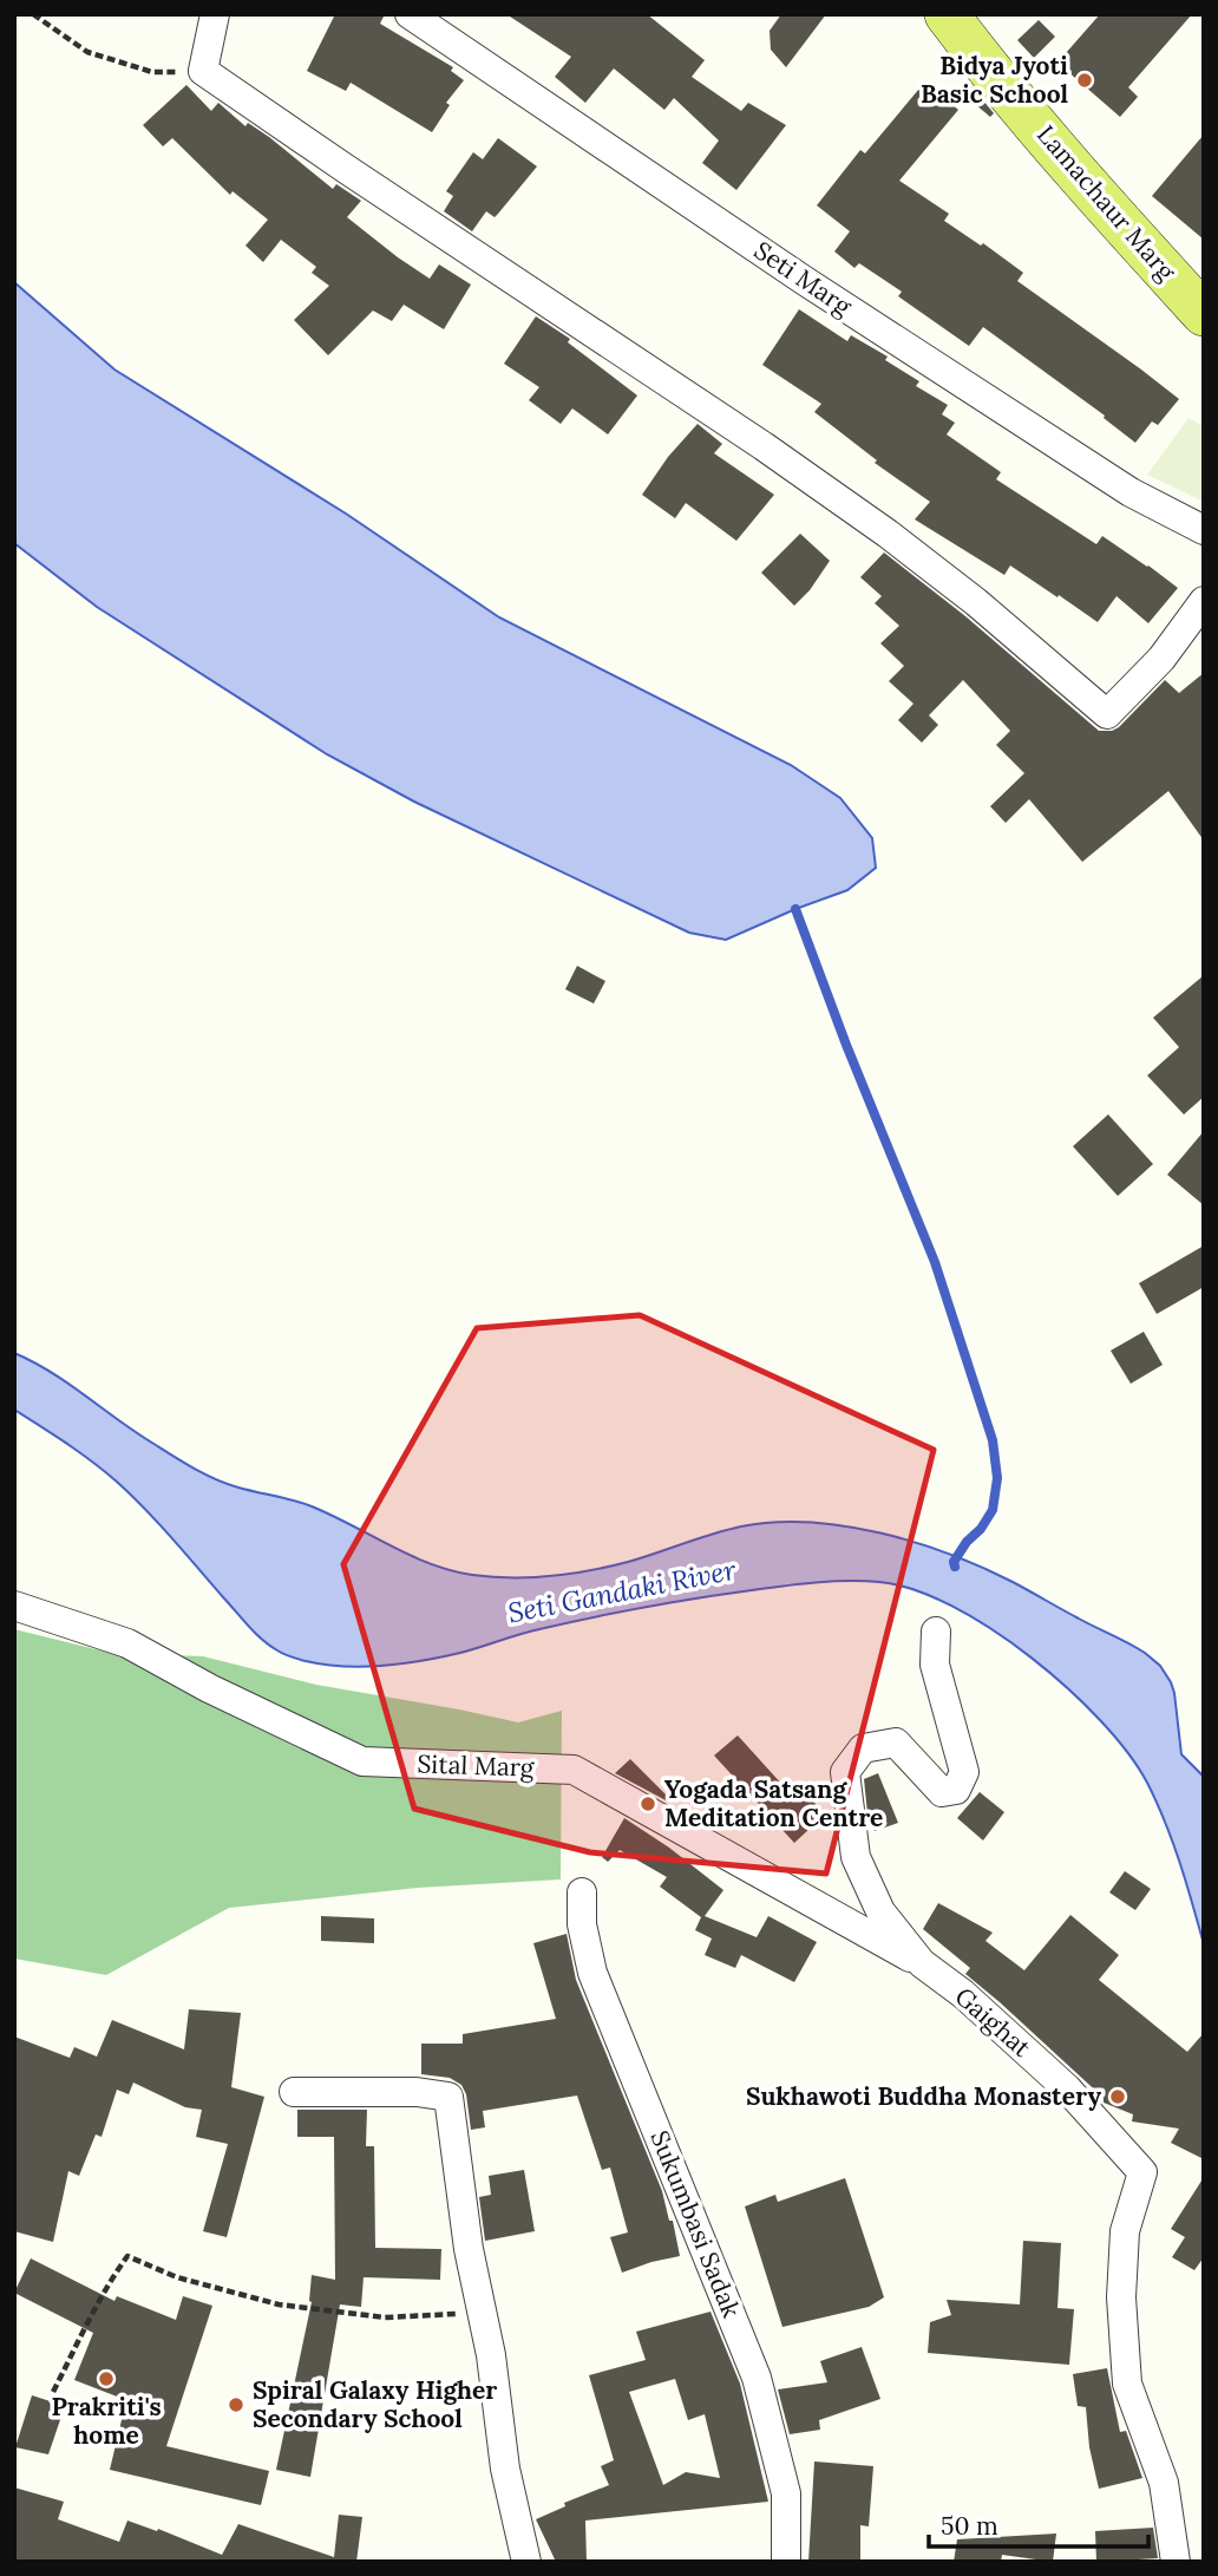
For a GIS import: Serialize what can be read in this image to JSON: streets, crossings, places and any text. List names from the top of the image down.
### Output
{
  "streets": {
    "main road": ["Lamachaur Marg"],
    "street": [
      "Seti Marg",
      "Sital Marg",
      "Gaighat",
      "Sukumbasi Sadak"
    ]
  },
  "crossings": [
    ["Sital Marg", "Gaighat"]
  ],
  "water": ["Seti Gandaki River"],
  "places": [
    "Bidya Jyoti Basic School",
    "Yogada Satsang Meditation Centre",
    "Sukhawoti Buddha Monastery",
    "Prakriti's home",
    "Spiral Galaxy Higher Secondary School"
  ],
  "scale_bar": "50 m"
}
